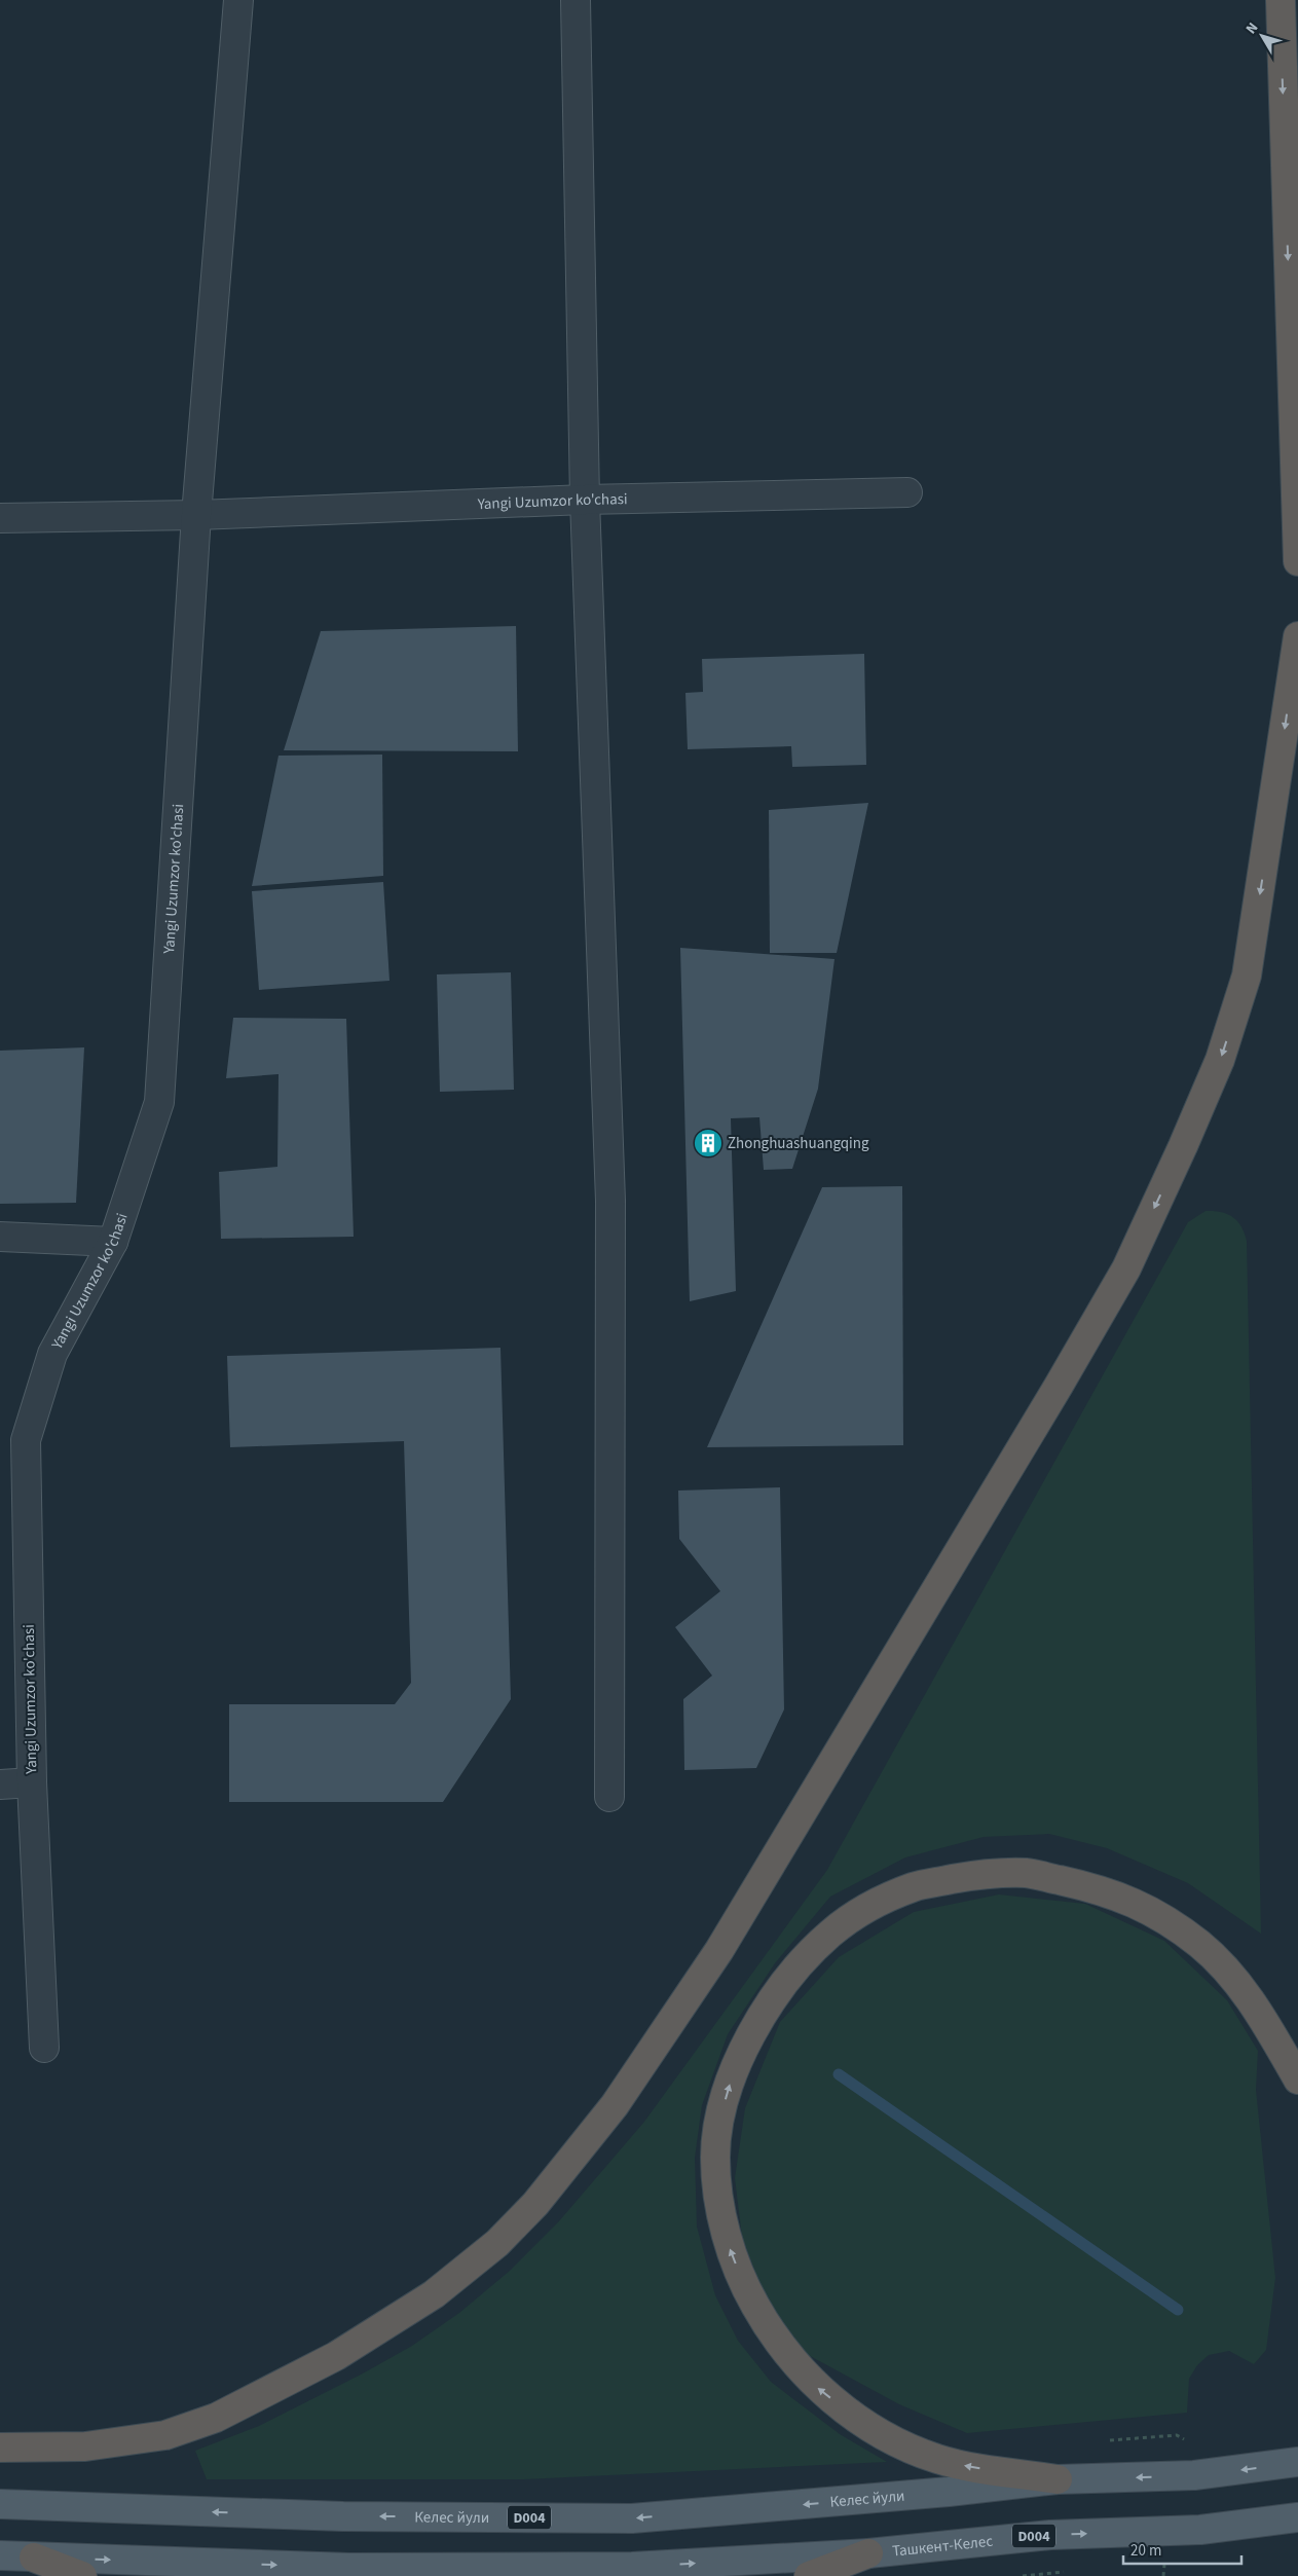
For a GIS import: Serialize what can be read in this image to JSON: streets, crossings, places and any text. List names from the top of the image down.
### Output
{
  "streets": {
    "main road": ["Келес йули", "D004", "Ташкент-Келес"],
    "street": ["Yangi Uzumzor ko'chasi"]
  },
  "crossings": [
    ["Келес йули", "D004"],
    ["D004", "Ташкент-Келес"]
  ],
  "places": {
    "building": ["Zhonghuashuangqing"]
  },
  "scale_bar": "20 m",
  "north": "top left"
}
